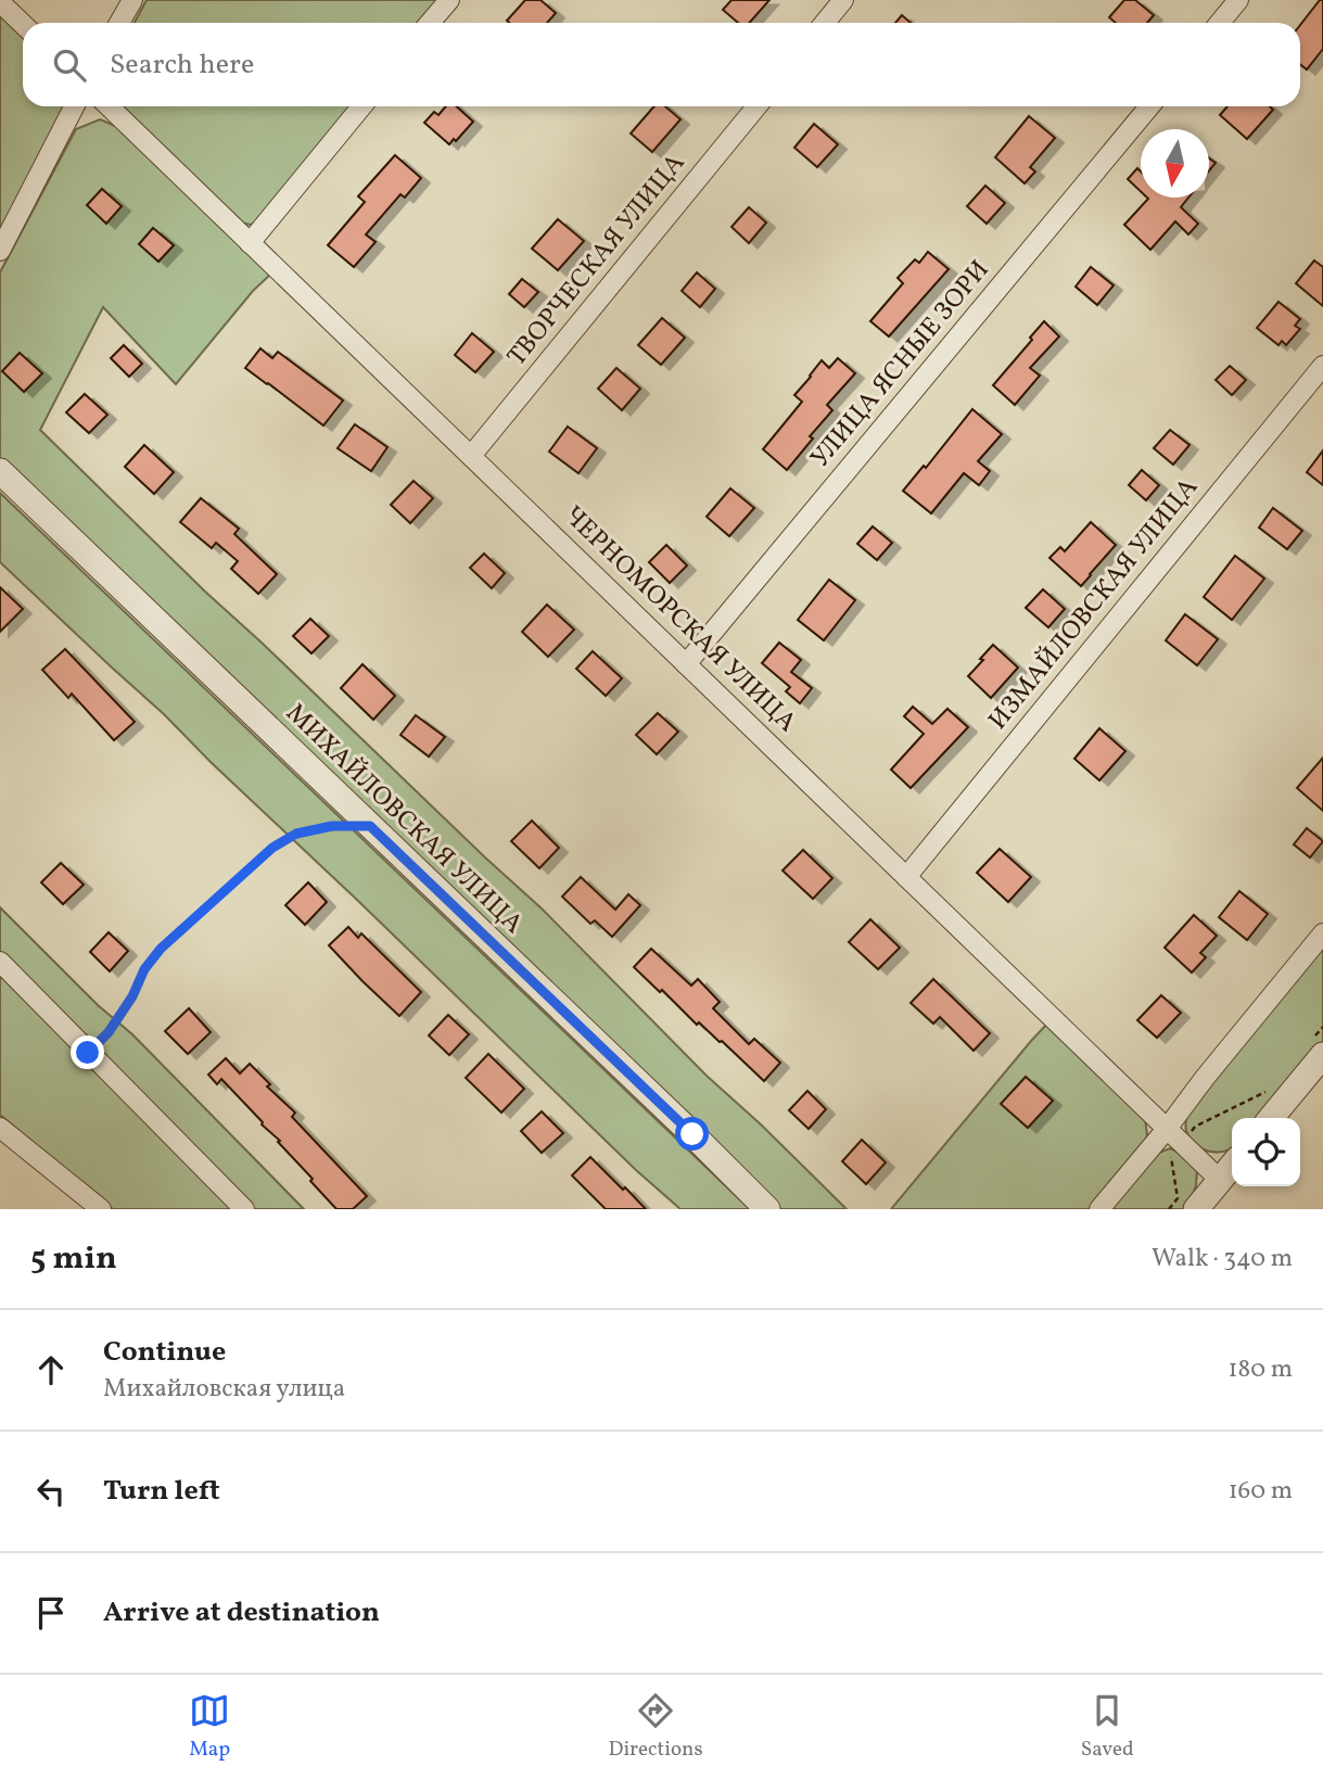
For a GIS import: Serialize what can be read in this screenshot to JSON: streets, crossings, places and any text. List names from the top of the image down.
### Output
{
  "streets": {
    "street": [
      "ТВОРЧЕСКАЯ УЛИЦА",
      "УЛИЦА ЯСНЫЕ ЗОРИ",
      "ИЗМАЙЛОВСКАЯ УЛИЦА",
      "ЧЕРНОМОРСКАЯ УЛИЦА",
      "МИХАЙЛОВСКАЯ УЛИЦА"
    ]
  },
  "crossings": [
    ["ТВОРЧЕСКАЯ УЛИЦА", "ЧЕРНОМОРСКАЯ УЛИЦА"],
    ["УЛИЦА ЯСНЫЕ ЗОРИ", "ЧЕРНОМОРСКАЯ УЛИЦА"],
    ["ИЗМАЙЛОВСКАЯ УЛИЦА", "ЧЕРНОМОРСКАЯ УЛИЦА"]
  ],
  "north": "bottom",
  "page": {
    "search": "Search here",
    "heading": ["5 min", "Walk · 340 m"],
    "list": [
      ["Continue", "Михайловская улица", "180 m"],
      ["Turn left", "160 m"],
      "Arrive at destination"
    ],
    "nav": ["Map", "Directions", "Saved"]
  }
}
